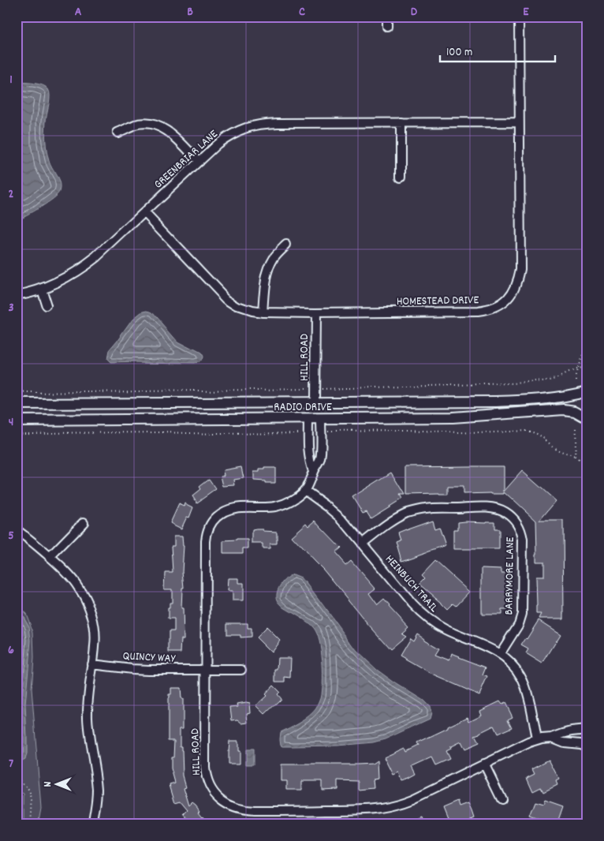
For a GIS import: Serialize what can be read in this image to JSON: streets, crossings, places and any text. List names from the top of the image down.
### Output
{
  "streets": {
    "main road": ["RADIO DRIVE"],
    "street": [
      "GREENBRIAR LANE",
      "HOMESTEAD DRIVE",
      "HILL ROAD",
      "BARRYMORE LANE",
      "HEINBUCH TRAIL",
      "QUINCY WAY"
    ]
  },
  "crossings": [
    ["GREENBRIAR LANE", "HOMESTEAD DRIVE"],
    ["HOMESTEAD DRIVE", "HILL ROAD"],
    ["HILL ROAD", "RADIO DRIVE"],
    ["HILL ROAD", "HEINBUCH TRAIL"],
    ["HILL ROAD", "QUINCY WAY"],
    ["BARRYMORE LANE", "HEINBUCH TRAIL"]
  ],
  "scale_bar": "100 m",
  "north": "left",
  "grid": {
    "columns": [
      "A",
      "B",
      "C",
      "D",
      "E"
    ],
    "rows": [
      "1",
      "2",
      "3",
      "4",
      "5",
      "6",
      "7"
    ]
  }
}
